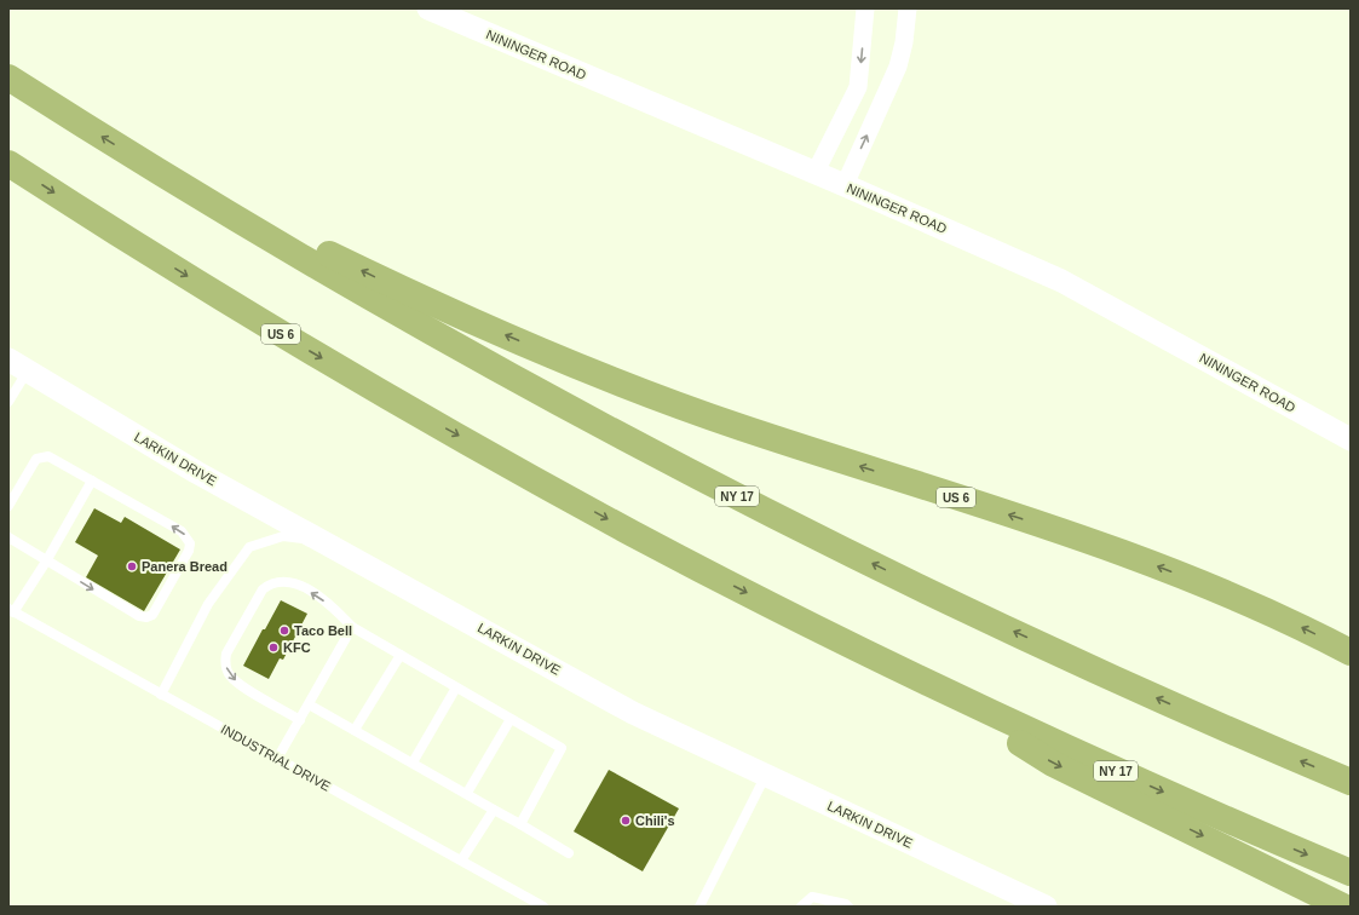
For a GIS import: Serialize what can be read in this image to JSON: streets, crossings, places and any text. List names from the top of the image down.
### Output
{
  "streets": {
    "highway": ["US 6", "NY 17"],
    "street": ["NININGER ROAD", "LARKIN DRIVE"],
    "lane": ["INDUSTRIAL DRIVE"]
  },
  "crossings": [
    ["US 6", "NY 17"]
  ],
  "places": [
    "Panera Bread",
    "Taco Bell",
    "KFC",
    "Chili's"
  ]
}
